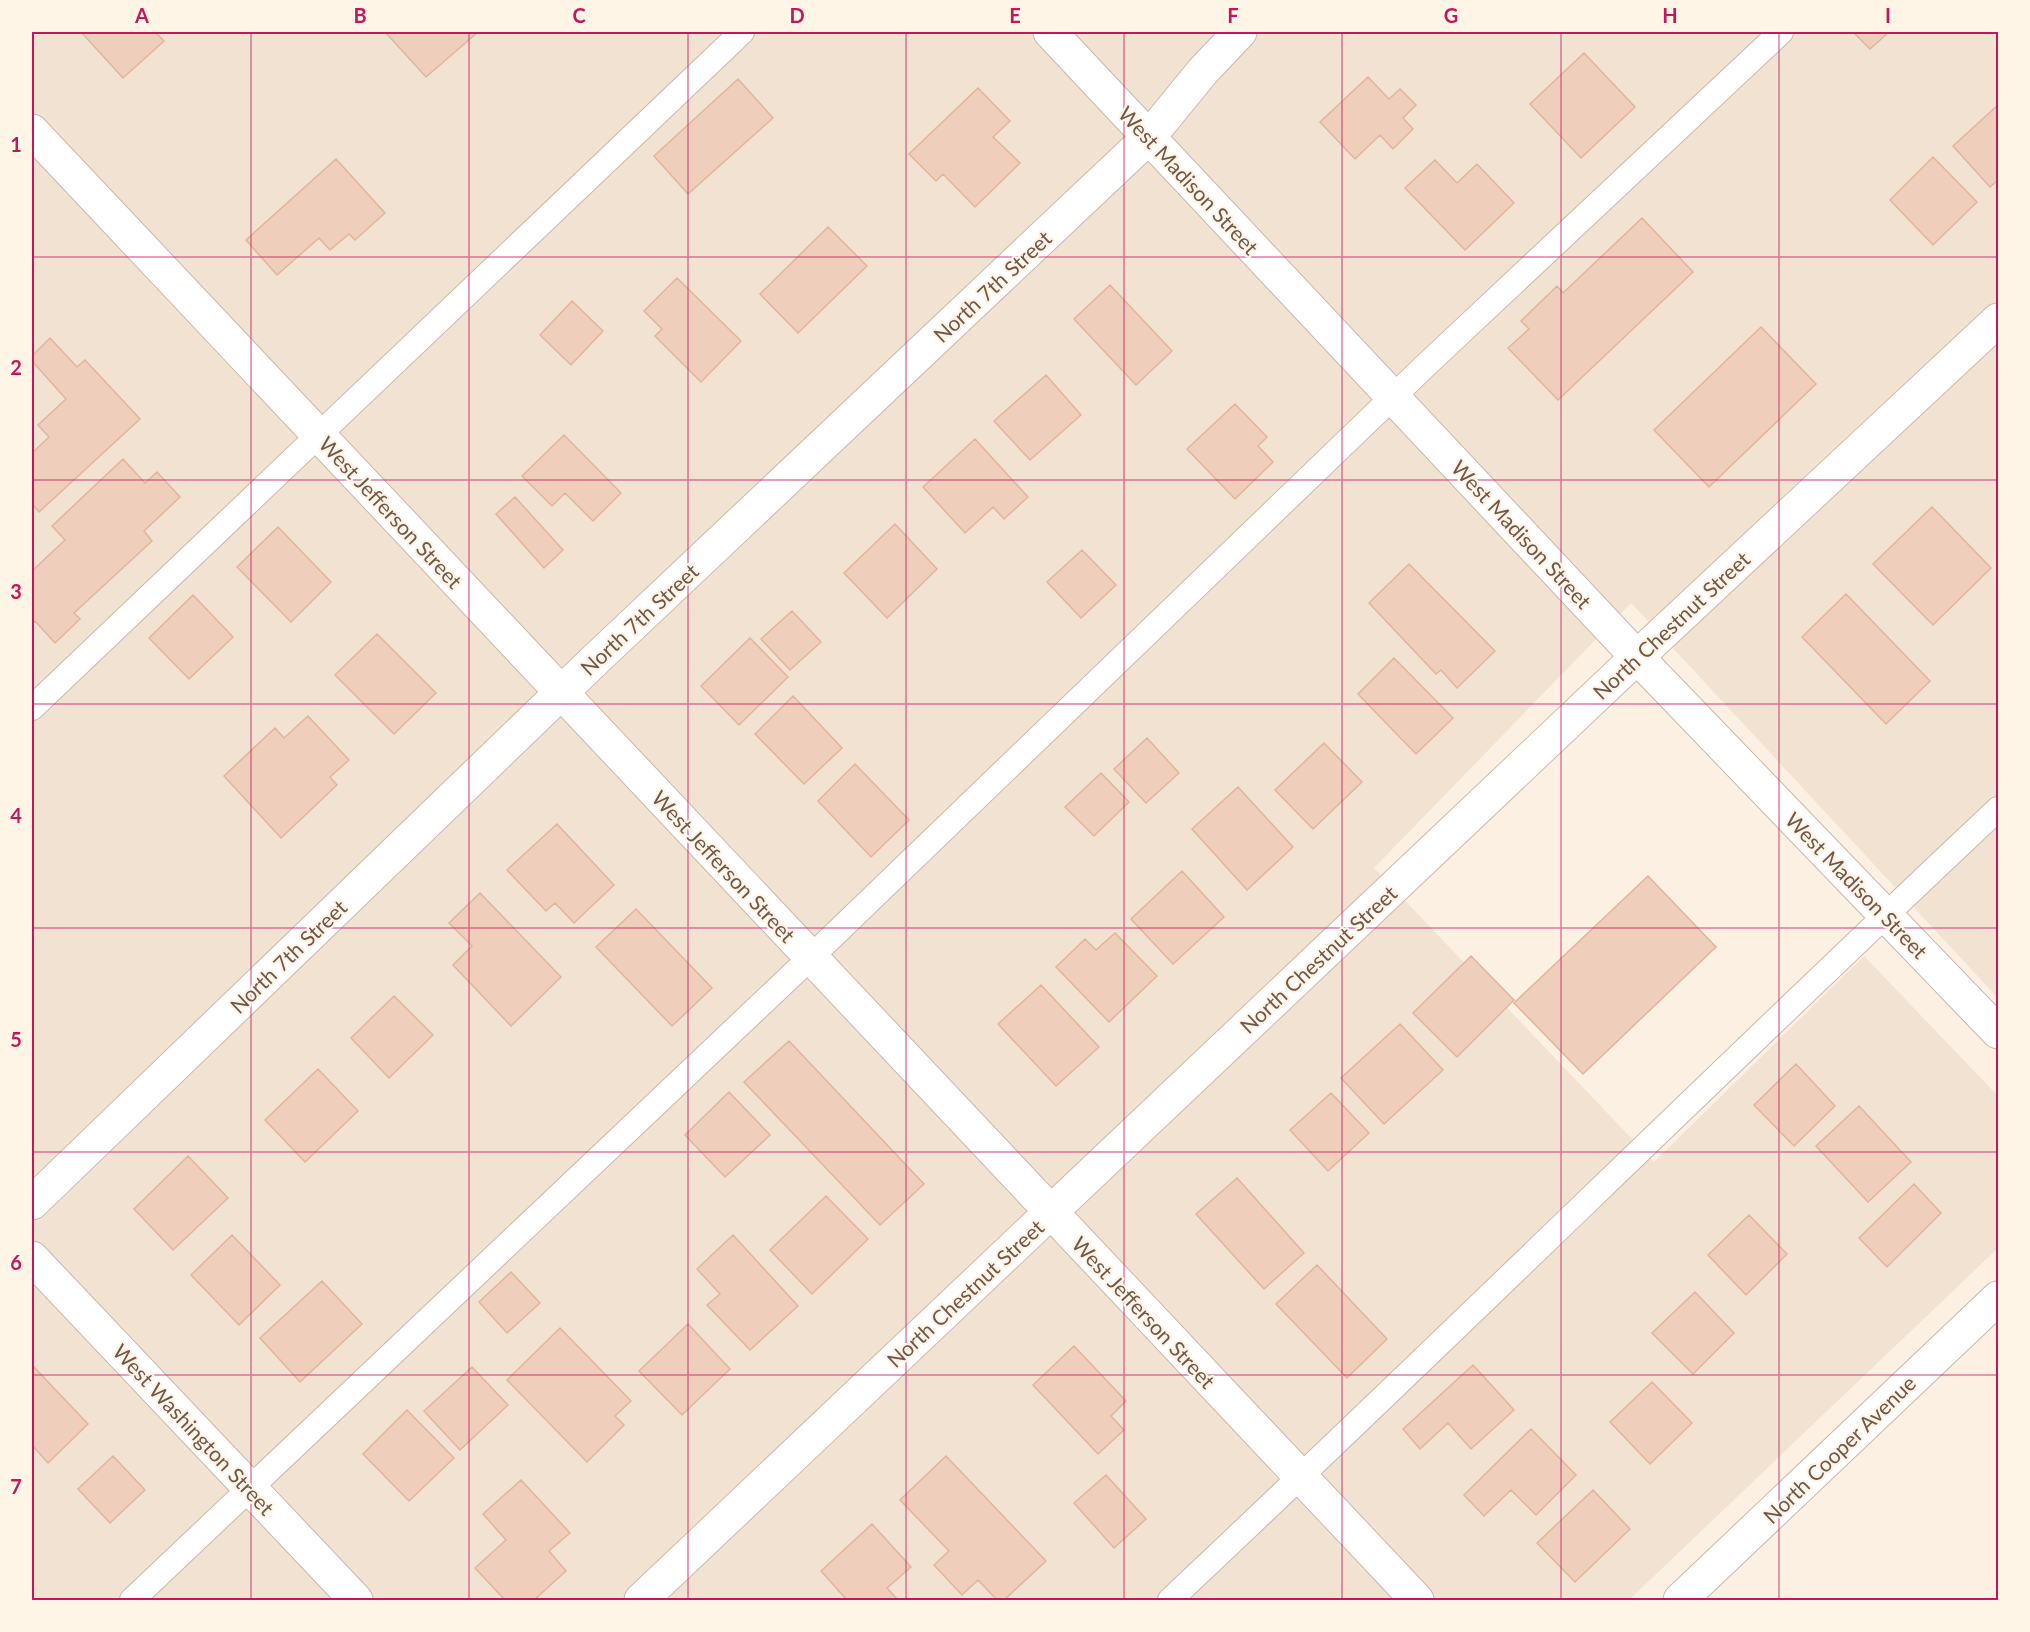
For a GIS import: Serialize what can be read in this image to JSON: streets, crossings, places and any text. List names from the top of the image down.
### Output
{
  "streets": {
    "street": [
      "West Madison Street",
      "North 7th Street",
      "West Jefferson Street",
      "North Chestnut Street",
      "West Washington Street",
      "North Cooper Avenue"
    ]
  },
  "crossings": [
    ["West Madison Street", "North 7th Street"],
    ["West Madison Street", "North Chestnut Street"],
    ["North 7th Street", "West Jefferson Street"],
    ["West Jefferson Street", "North Chestnut Street"]
  ],
  "grid": {
    "columns": [
      "A",
      "B",
      "C",
      "D",
      "E",
      "F",
      "G",
      "H",
      "I"
    ],
    "rows": [
      "1",
      "2",
      "3",
      "4",
      "5",
      "6",
      "7"
    ]
  }
}
